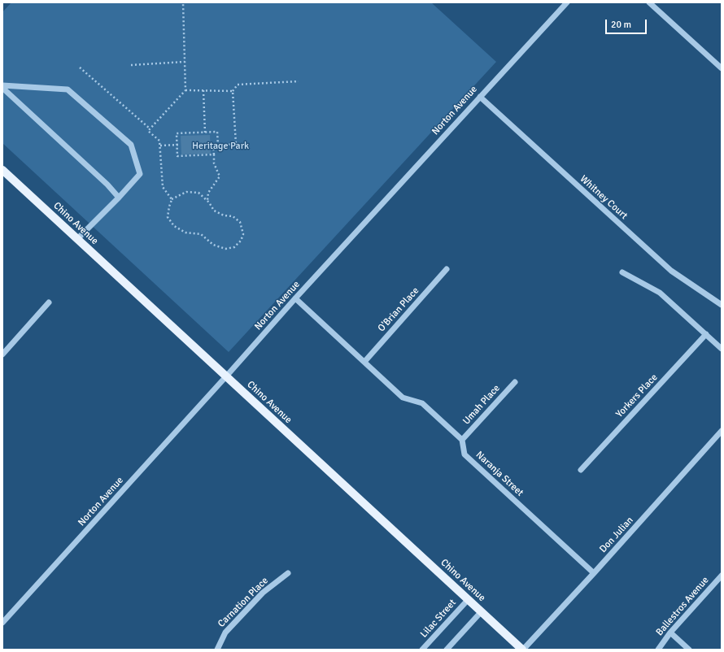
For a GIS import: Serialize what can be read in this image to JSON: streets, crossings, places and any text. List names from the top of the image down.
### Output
{
  "streets": {
    "main road": ["Chino Avenue"],
    "street": [
      "Norton Avenue",
      "Whitney Court",
      "O'Brian Place",
      "Yorkers Place",
      "Umah Place",
      "Naranja Street",
      "Don Julian",
      "Carnation Place",
      "Ballestros Avenue",
      "Lilac Street"
    ]
  },
  "crossings": [
    ["Norton Avenue", "Whitney Court"],
    ["Norton Avenue", "Chino Avenue"],
    ["Chino Avenue", "Don Julian"],
    ["Chino Avenue", "Lilac Street"],
    ["Umah Place", "Naranja Street"],
    ["Naranja Street", "Don Julian"]
  ],
  "parks": ["Heritage Park"],
  "scale_bar": "20 m"
}
